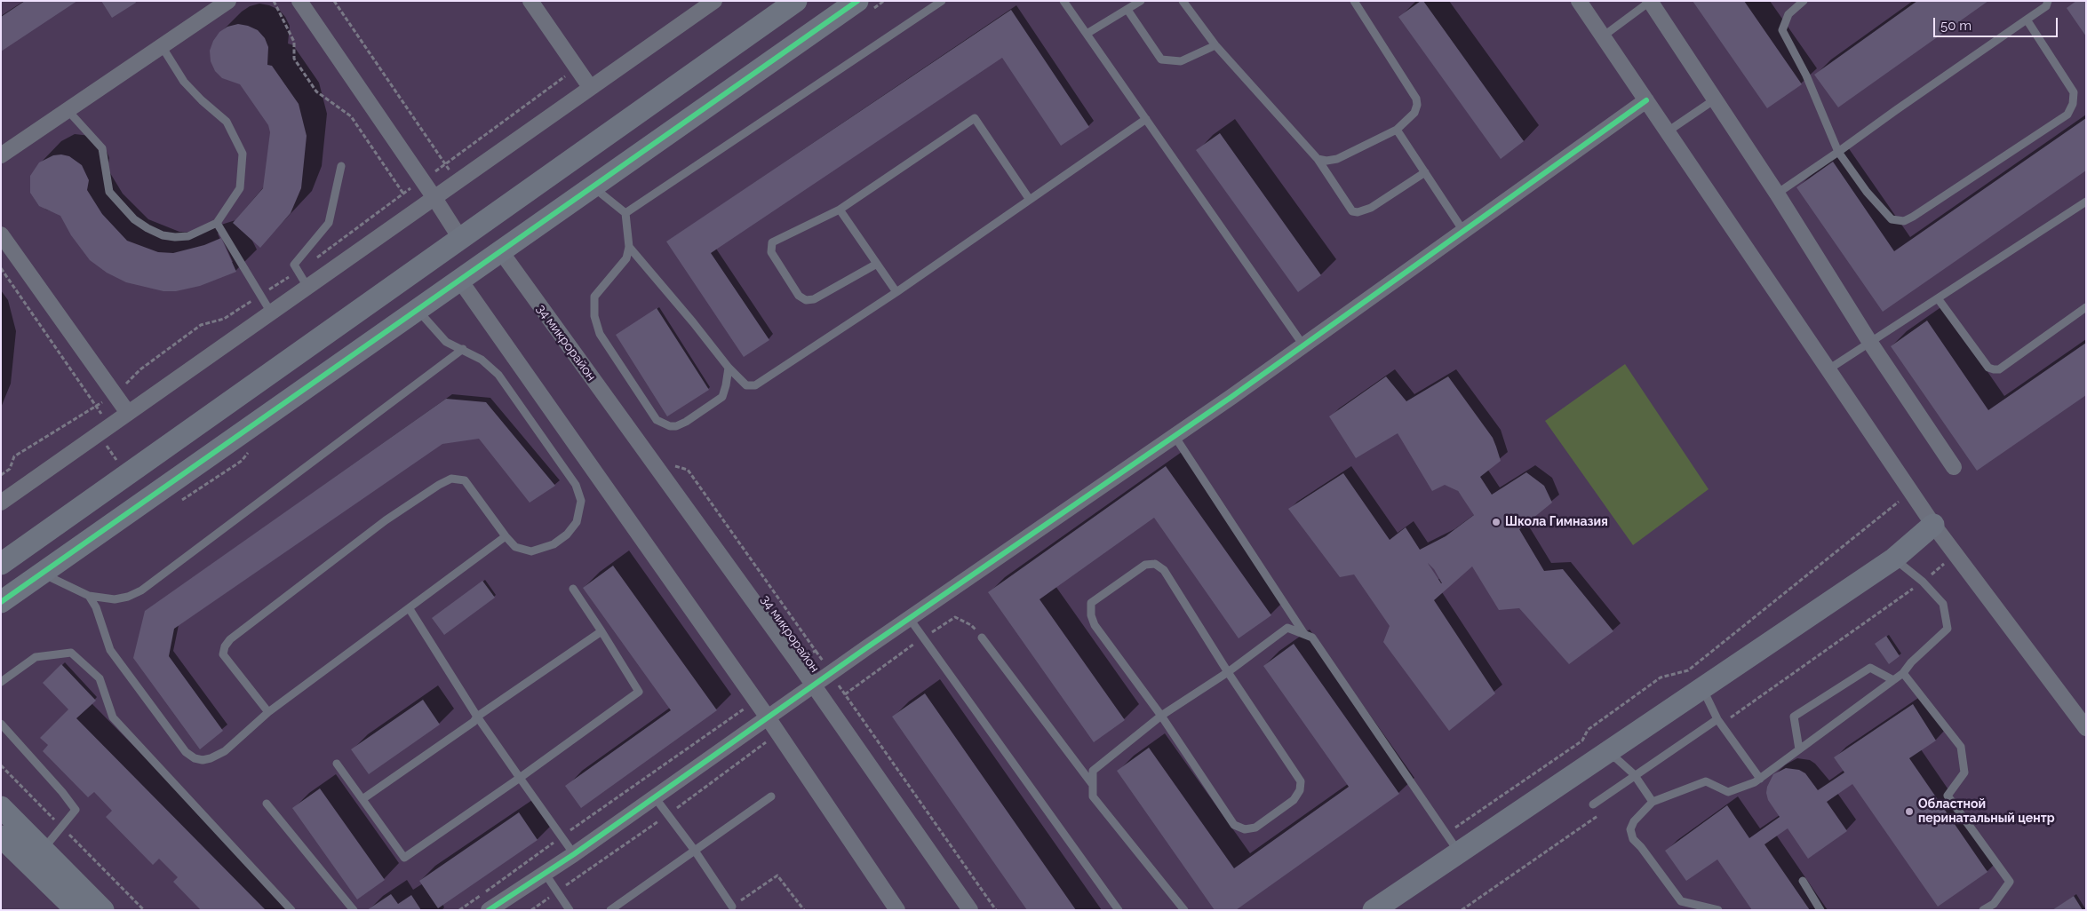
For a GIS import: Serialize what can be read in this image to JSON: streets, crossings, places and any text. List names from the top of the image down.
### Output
{
  "streets": {
    "street": ["34 микрорайон"]
  },
  "places": ["Школа Гимназия", "Областной перинатальный центр"],
  "scale_bar": "50 m"
}
